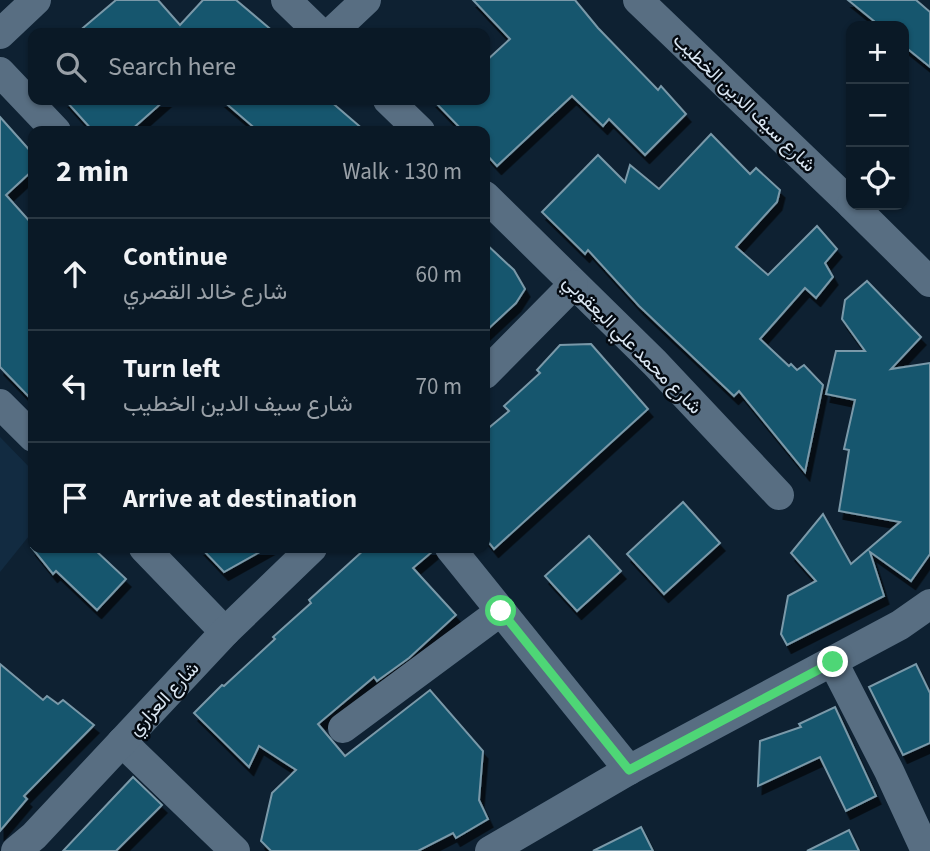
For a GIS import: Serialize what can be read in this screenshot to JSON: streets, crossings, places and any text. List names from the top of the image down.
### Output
{
  "streets": {
    "street": ["شارع سيف الدين الخطيب", "شارع محمد علي اليعقوبي", "شارع العزاري"]
  },
  "page": {
    "map_buttons": ["+", "−"],
    "search": "Search here",
    "heading": ["2 min", "Walk · 130 m"],
    "list": [
      ["Continue", "شارع خالد القصري", "60 m"],
      ["Turn left", "شارع سيف الدين الخطيب", "70 m"],
      "Arrive at destination"
    ]
  }
}
